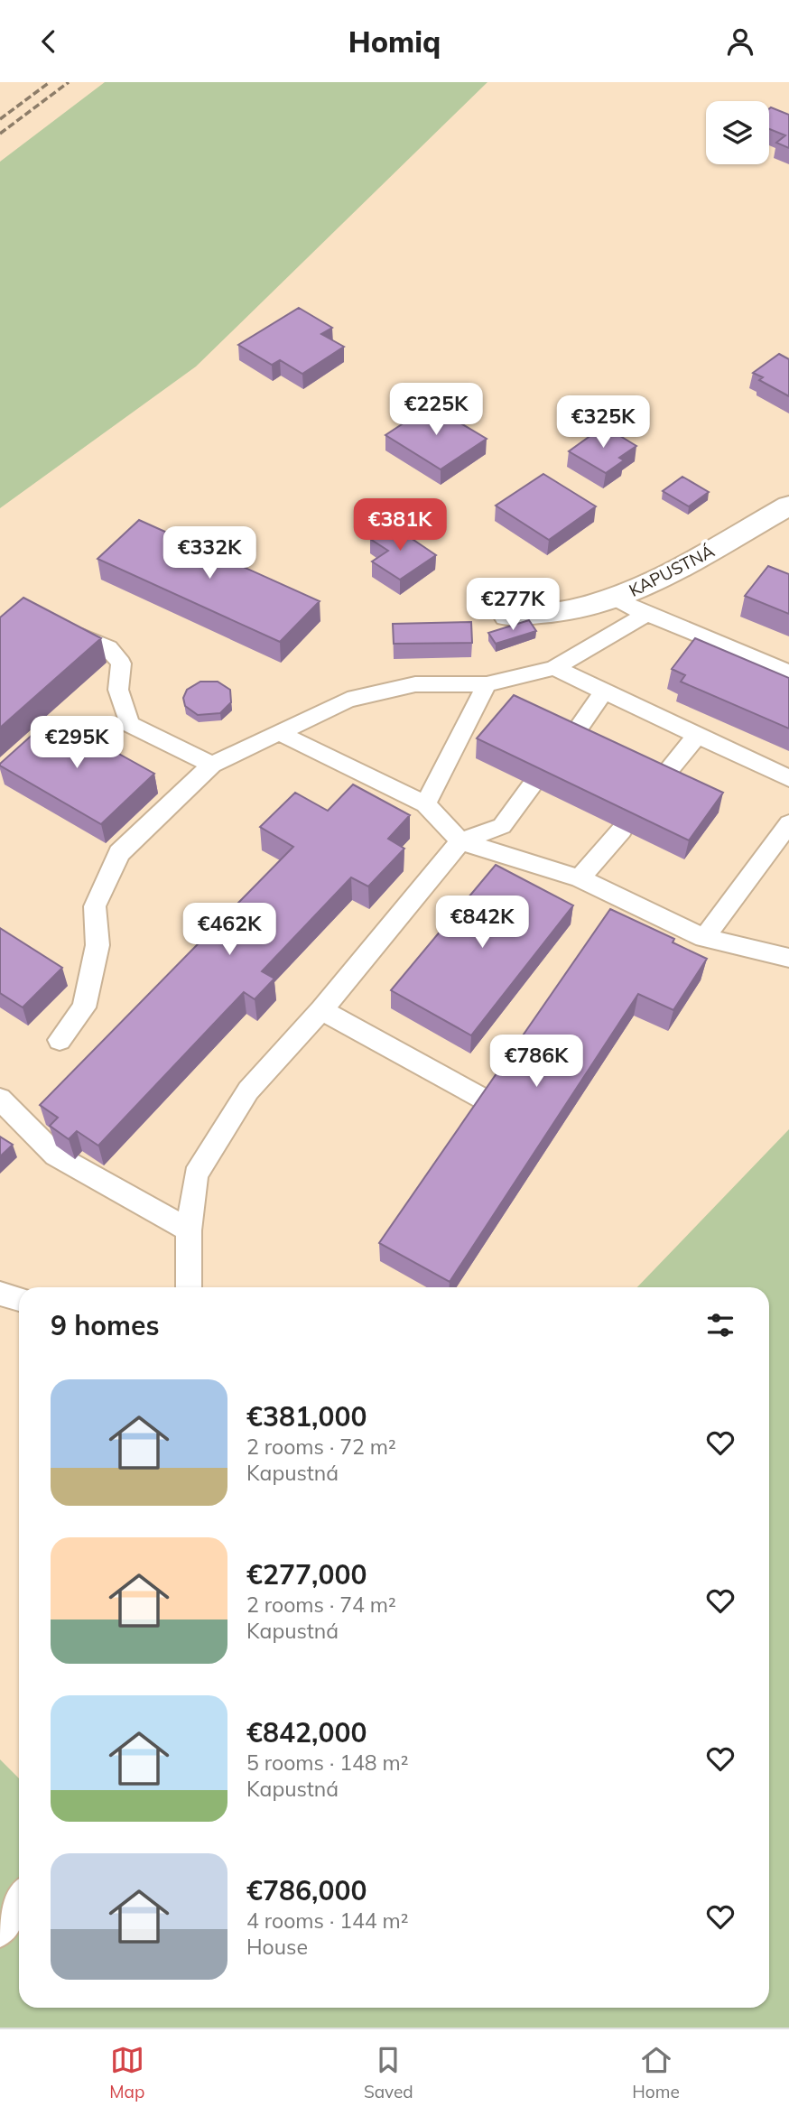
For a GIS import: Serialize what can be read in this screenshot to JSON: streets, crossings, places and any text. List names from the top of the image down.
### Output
{
  "streets": {
    "street": ["KAPUSTNÁ"]
  },
  "page": {
    "header": "Homiq",
    "price": [
      "€225K",
      "€325K",
      "€381K",
      "€332K",
      "€277K",
      "€295K",
      "€842K",
      "€462K",
      "€786K"
    ],
    "heading": "9 homes",
    "list": [
      {
        "name": "€381,000",
        "note": "2 rooms · 72 m² · Kapustná"
      },
      {
        "name": "€277,000",
        "note": "2 rooms · 74 m² · Kapustná"
      },
      {
        "name": "€842,000",
        "note": "5 rooms · 148 m² · Kapustná"
      },
      {
        "name": "€786,000",
        "note": "4 rooms · 144 m² · House"
      }
    ],
    "tabs": ["Map", "Saved", "Home"]
  }
}
